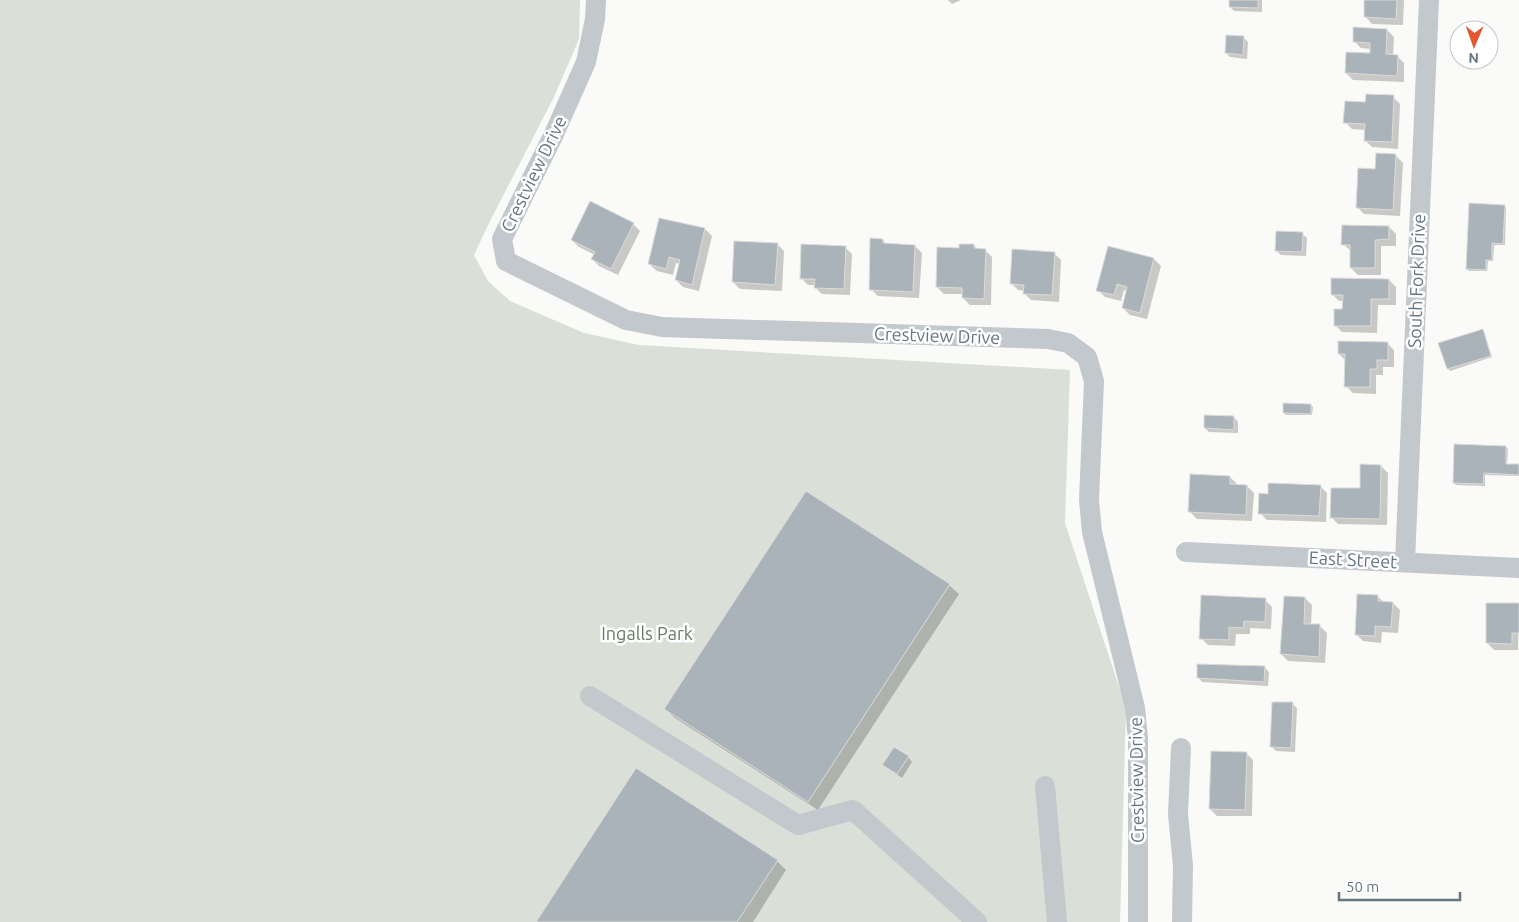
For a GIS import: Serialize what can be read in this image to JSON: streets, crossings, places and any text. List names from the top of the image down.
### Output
{
  "streets": {
    "street": ["Crestview Drive", "South Fork Drive", "East Street"]
  },
  "crossings": [
    ["South Fork Drive", "East Street"]
  ],
  "parks": ["Ingalls Park"],
  "scale_bar": "50 m",
  "north": "bottom"
}
